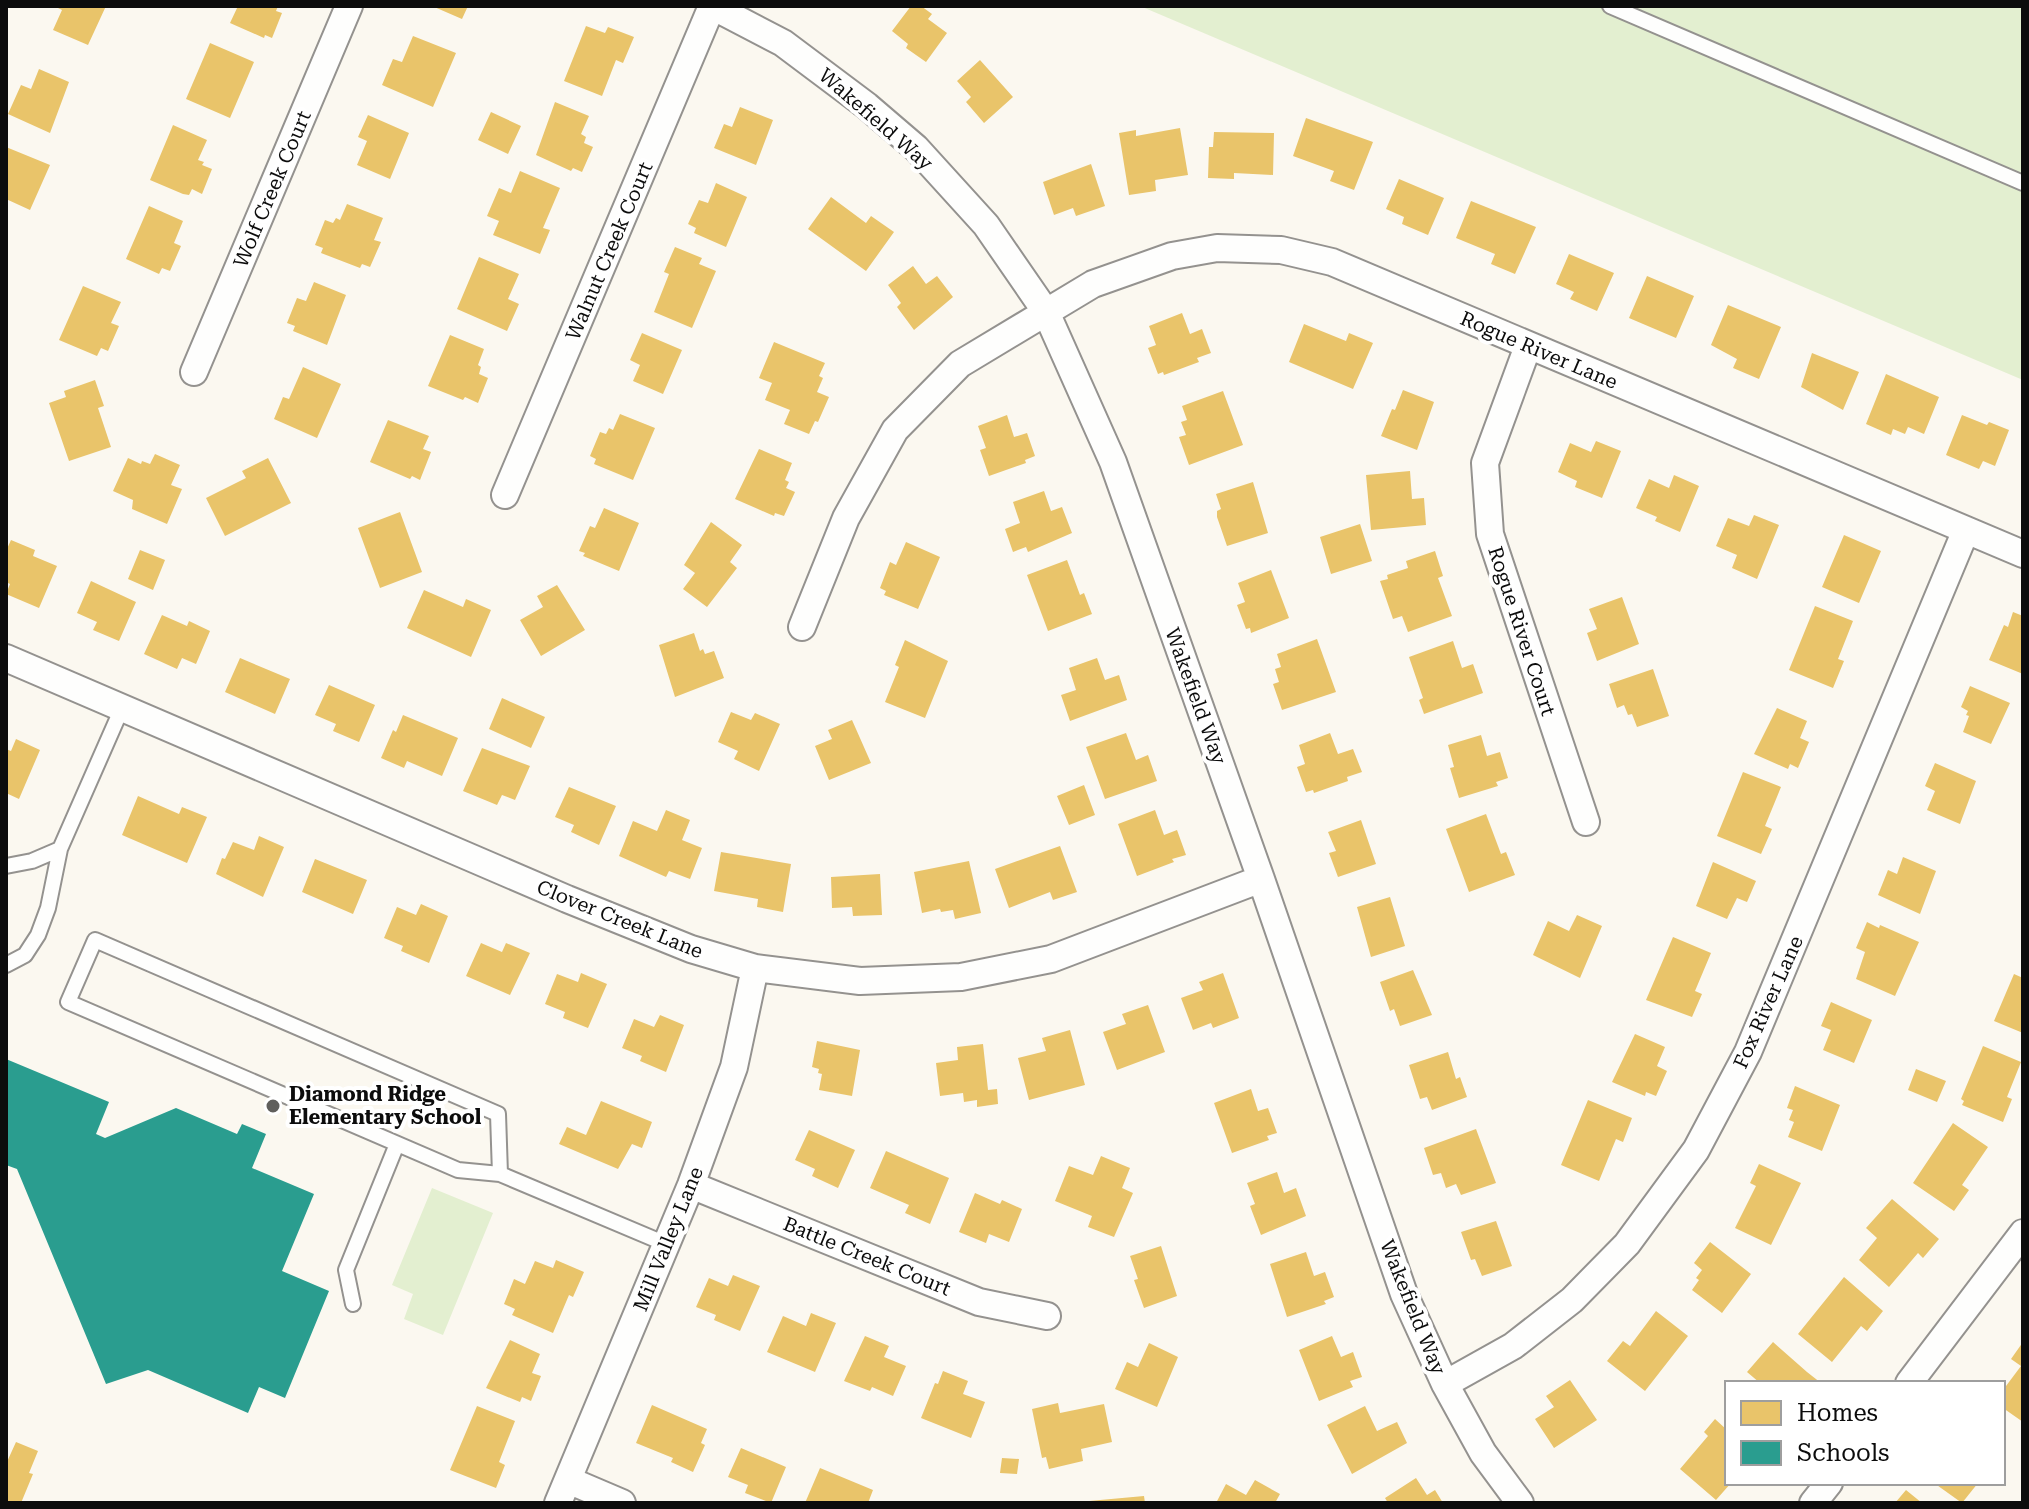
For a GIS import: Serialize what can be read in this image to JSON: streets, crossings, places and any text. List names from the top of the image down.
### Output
{
  "streets": {
    "street": [
      "Wakefield Way",
      "Wolf Creek Court",
      "Walnut Creek Court",
      "Rogue River Lane",
      "Rogue River Court",
      "Clover Creek Lane",
      "Fox River Lane",
      "Mill Valley Lane",
      "Battle Creek Court"
    ]
  },
  "crossings": [
    ["Wakefield Way", "Walnut Creek Court"],
    ["Wakefield Way", "Rogue River Lane"],
    ["Wakefield Way", "Clover Creek Lane"],
    ["Wakefield Way", "Fox River Lane"],
    ["Rogue River Lane", "Rogue River Court"],
    ["Rogue River Lane", "Fox River Lane"],
    ["Clover Creek Lane", "Mill Valley Lane"],
    ["Mill Valley Lane", "Battle Creek Court"]
  ],
  "places": ["Diamond Ridge Elementary School"],
  "legend": ["Homes", "Schools"]
}
